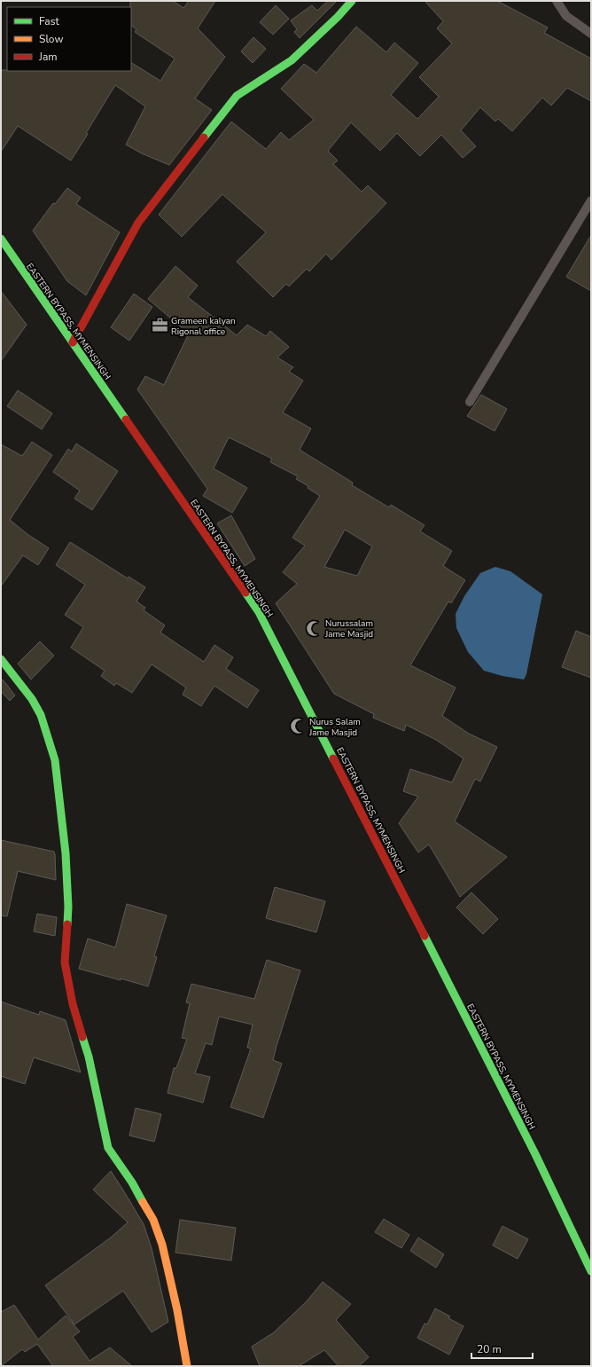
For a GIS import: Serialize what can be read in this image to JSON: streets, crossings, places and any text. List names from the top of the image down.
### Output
{
  "streets": {
    "main road": ["EASTERN BYPASS, MYMENSINGH"]
  },
  "places": {
    "office": ["Grameen kalyan Rigonal office"],
    "mosque": ["Nurussalam Jame Masjid", "Nurus Salam Jame Masjid"]
  },
  "legend": ["Fast", "Slow", "Jam"],
  "scale_bar": "20 m"
}
